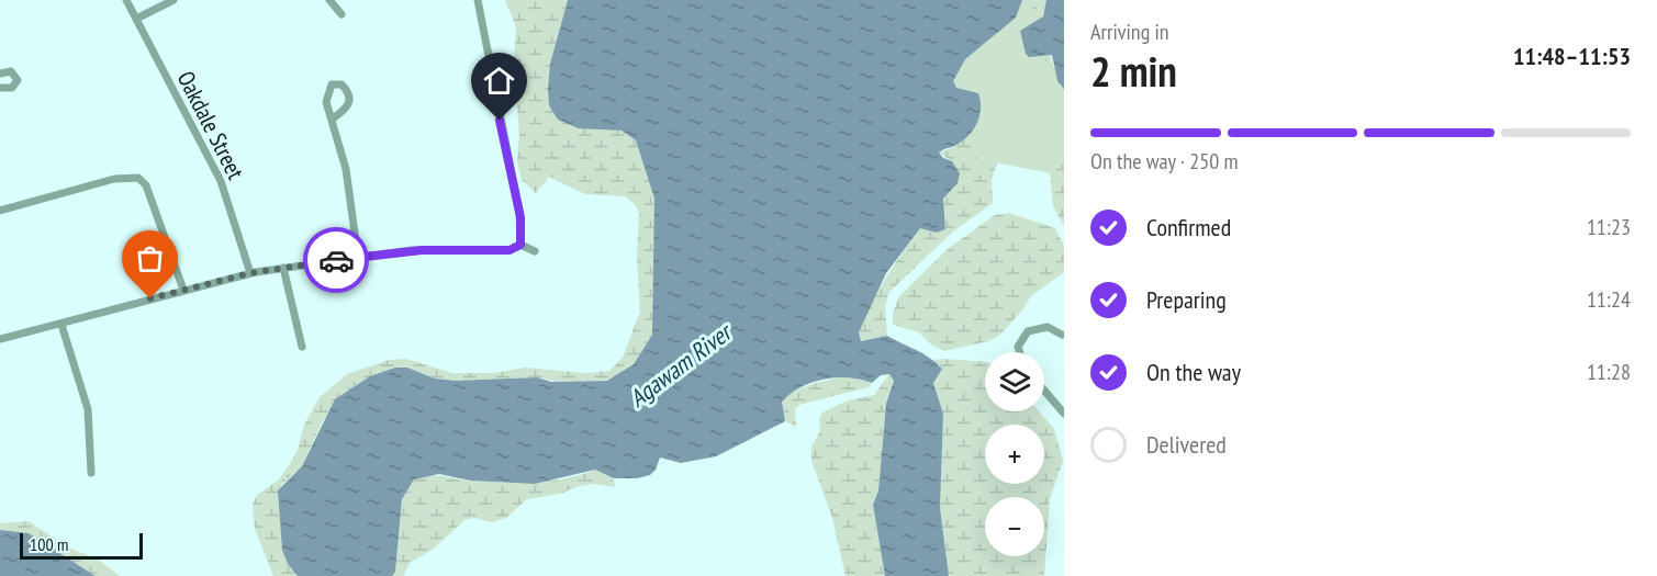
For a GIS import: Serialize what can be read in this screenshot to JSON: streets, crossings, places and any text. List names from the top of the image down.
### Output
{
  "streets": {
    "street": ["Oakdale Street"]
  },
  "water": ["Agawam River"],
  "scale_bar": "100 m",
  "page": {
    "heading": ["2 min", "Arriving in", "11:48–11:53"],
    "bar": "On the way · 250 m",
    "list": [
      ["Confirmed", "11:23"],
      ["Preparing", "11:24"],
      ["On the way", "11:28"],
      "Delivered"
    ],
    "map_buttons": ["+", "−"],
    "scale": "100 m"
  }
}
